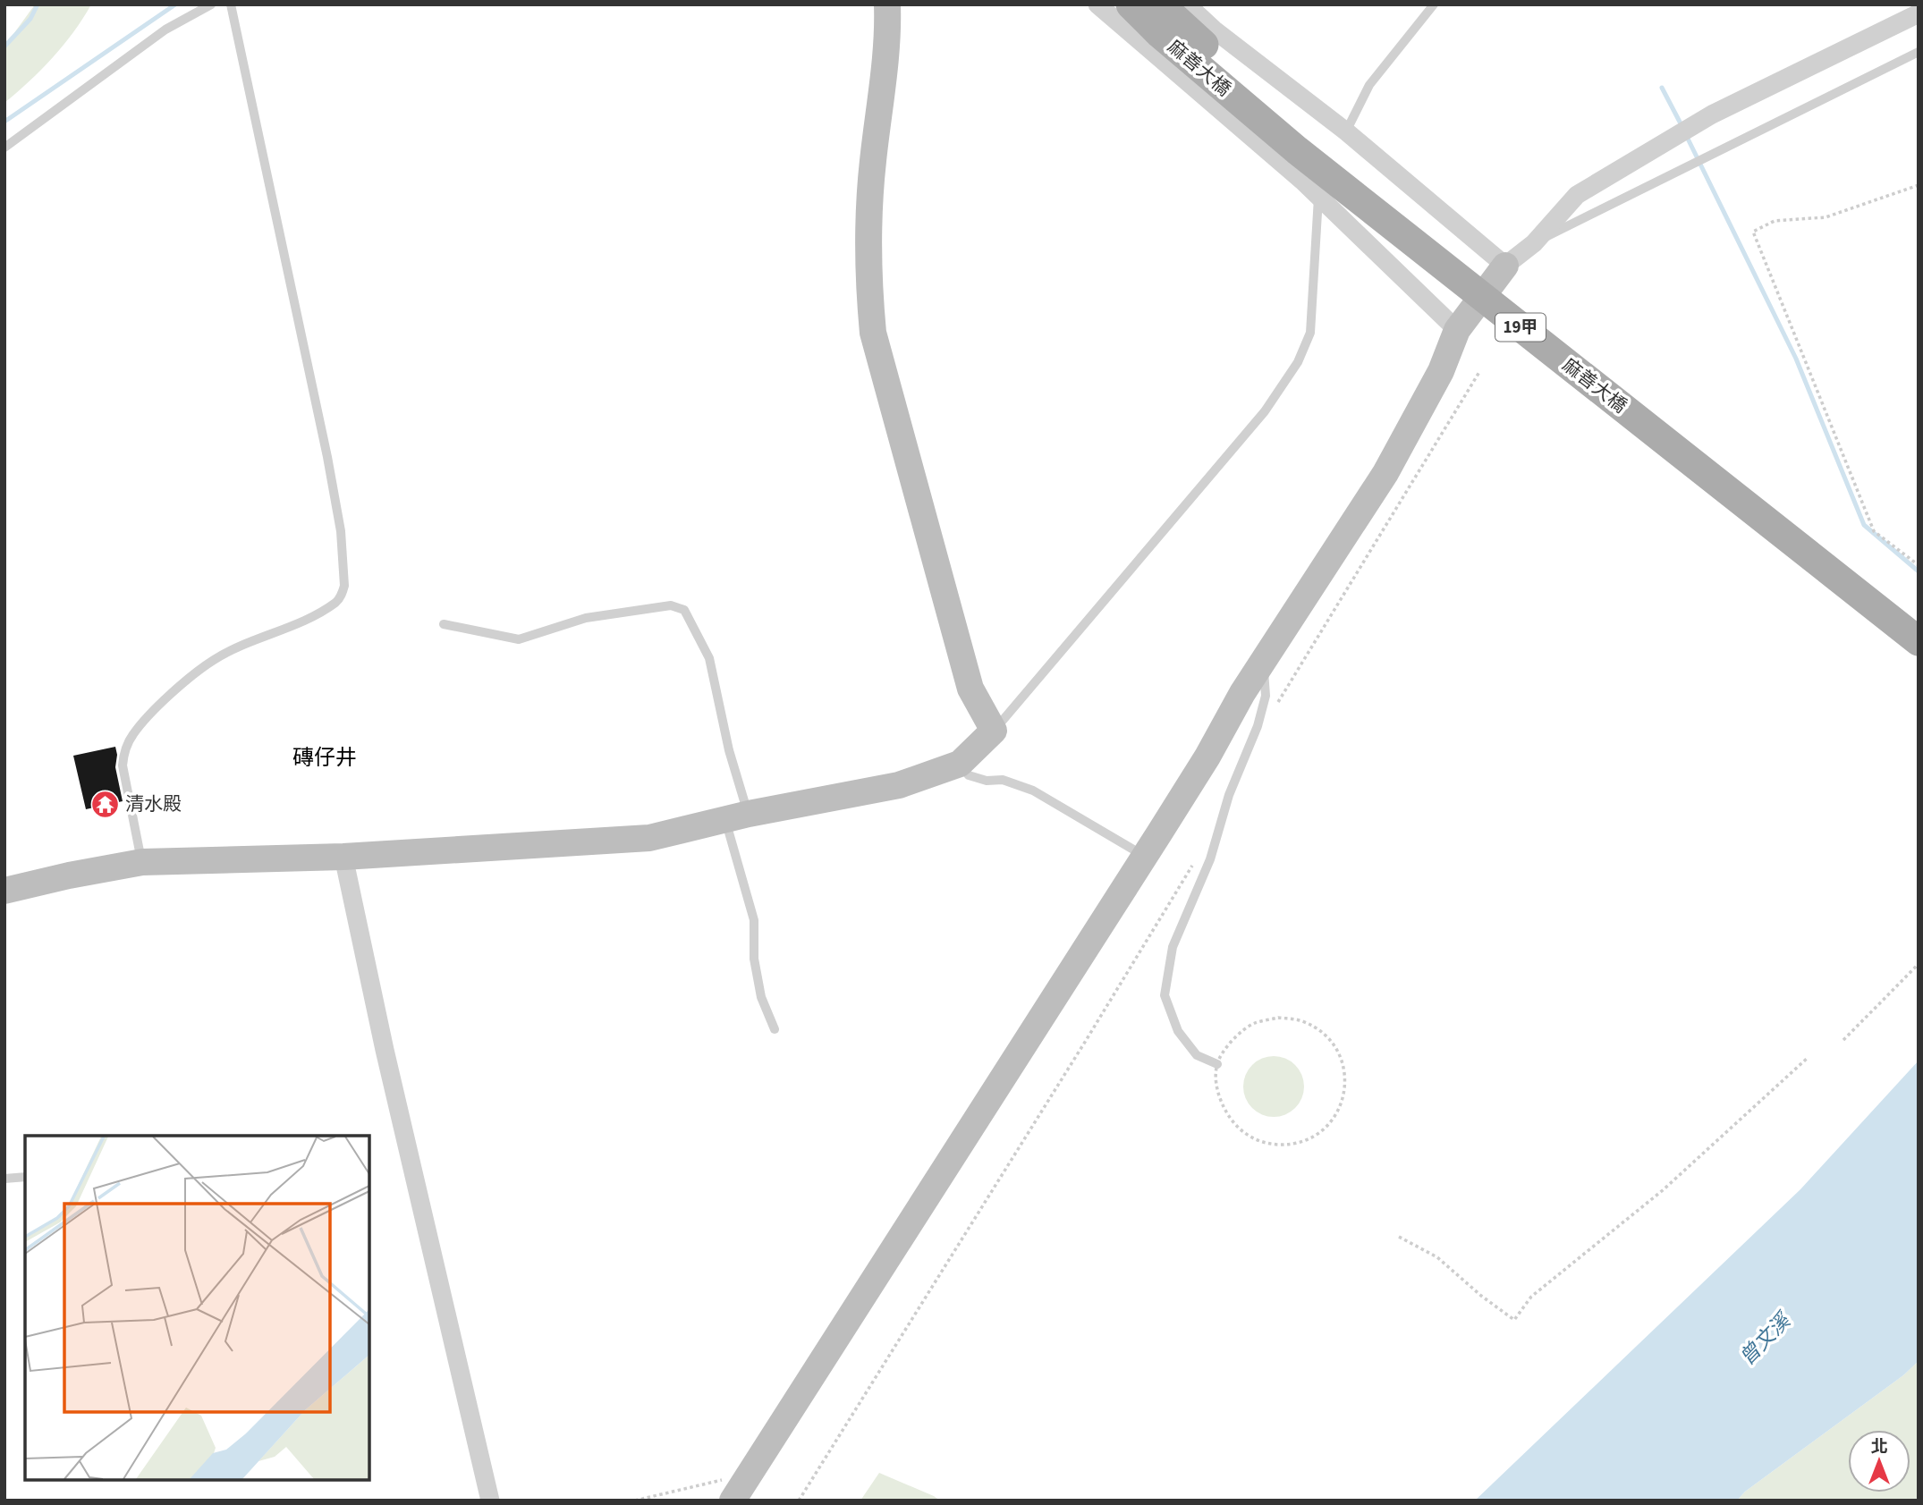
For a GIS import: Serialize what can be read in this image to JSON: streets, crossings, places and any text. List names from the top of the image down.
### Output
{
  "streets": {
    "main road": ["麻善大橋", "19甲"]
  },
  "districts": ["磚仔井"],
  "water": ["曾文溪"],
  "places": {
    "temple": ["清水殿"]
  },
  "north": "top"
}
